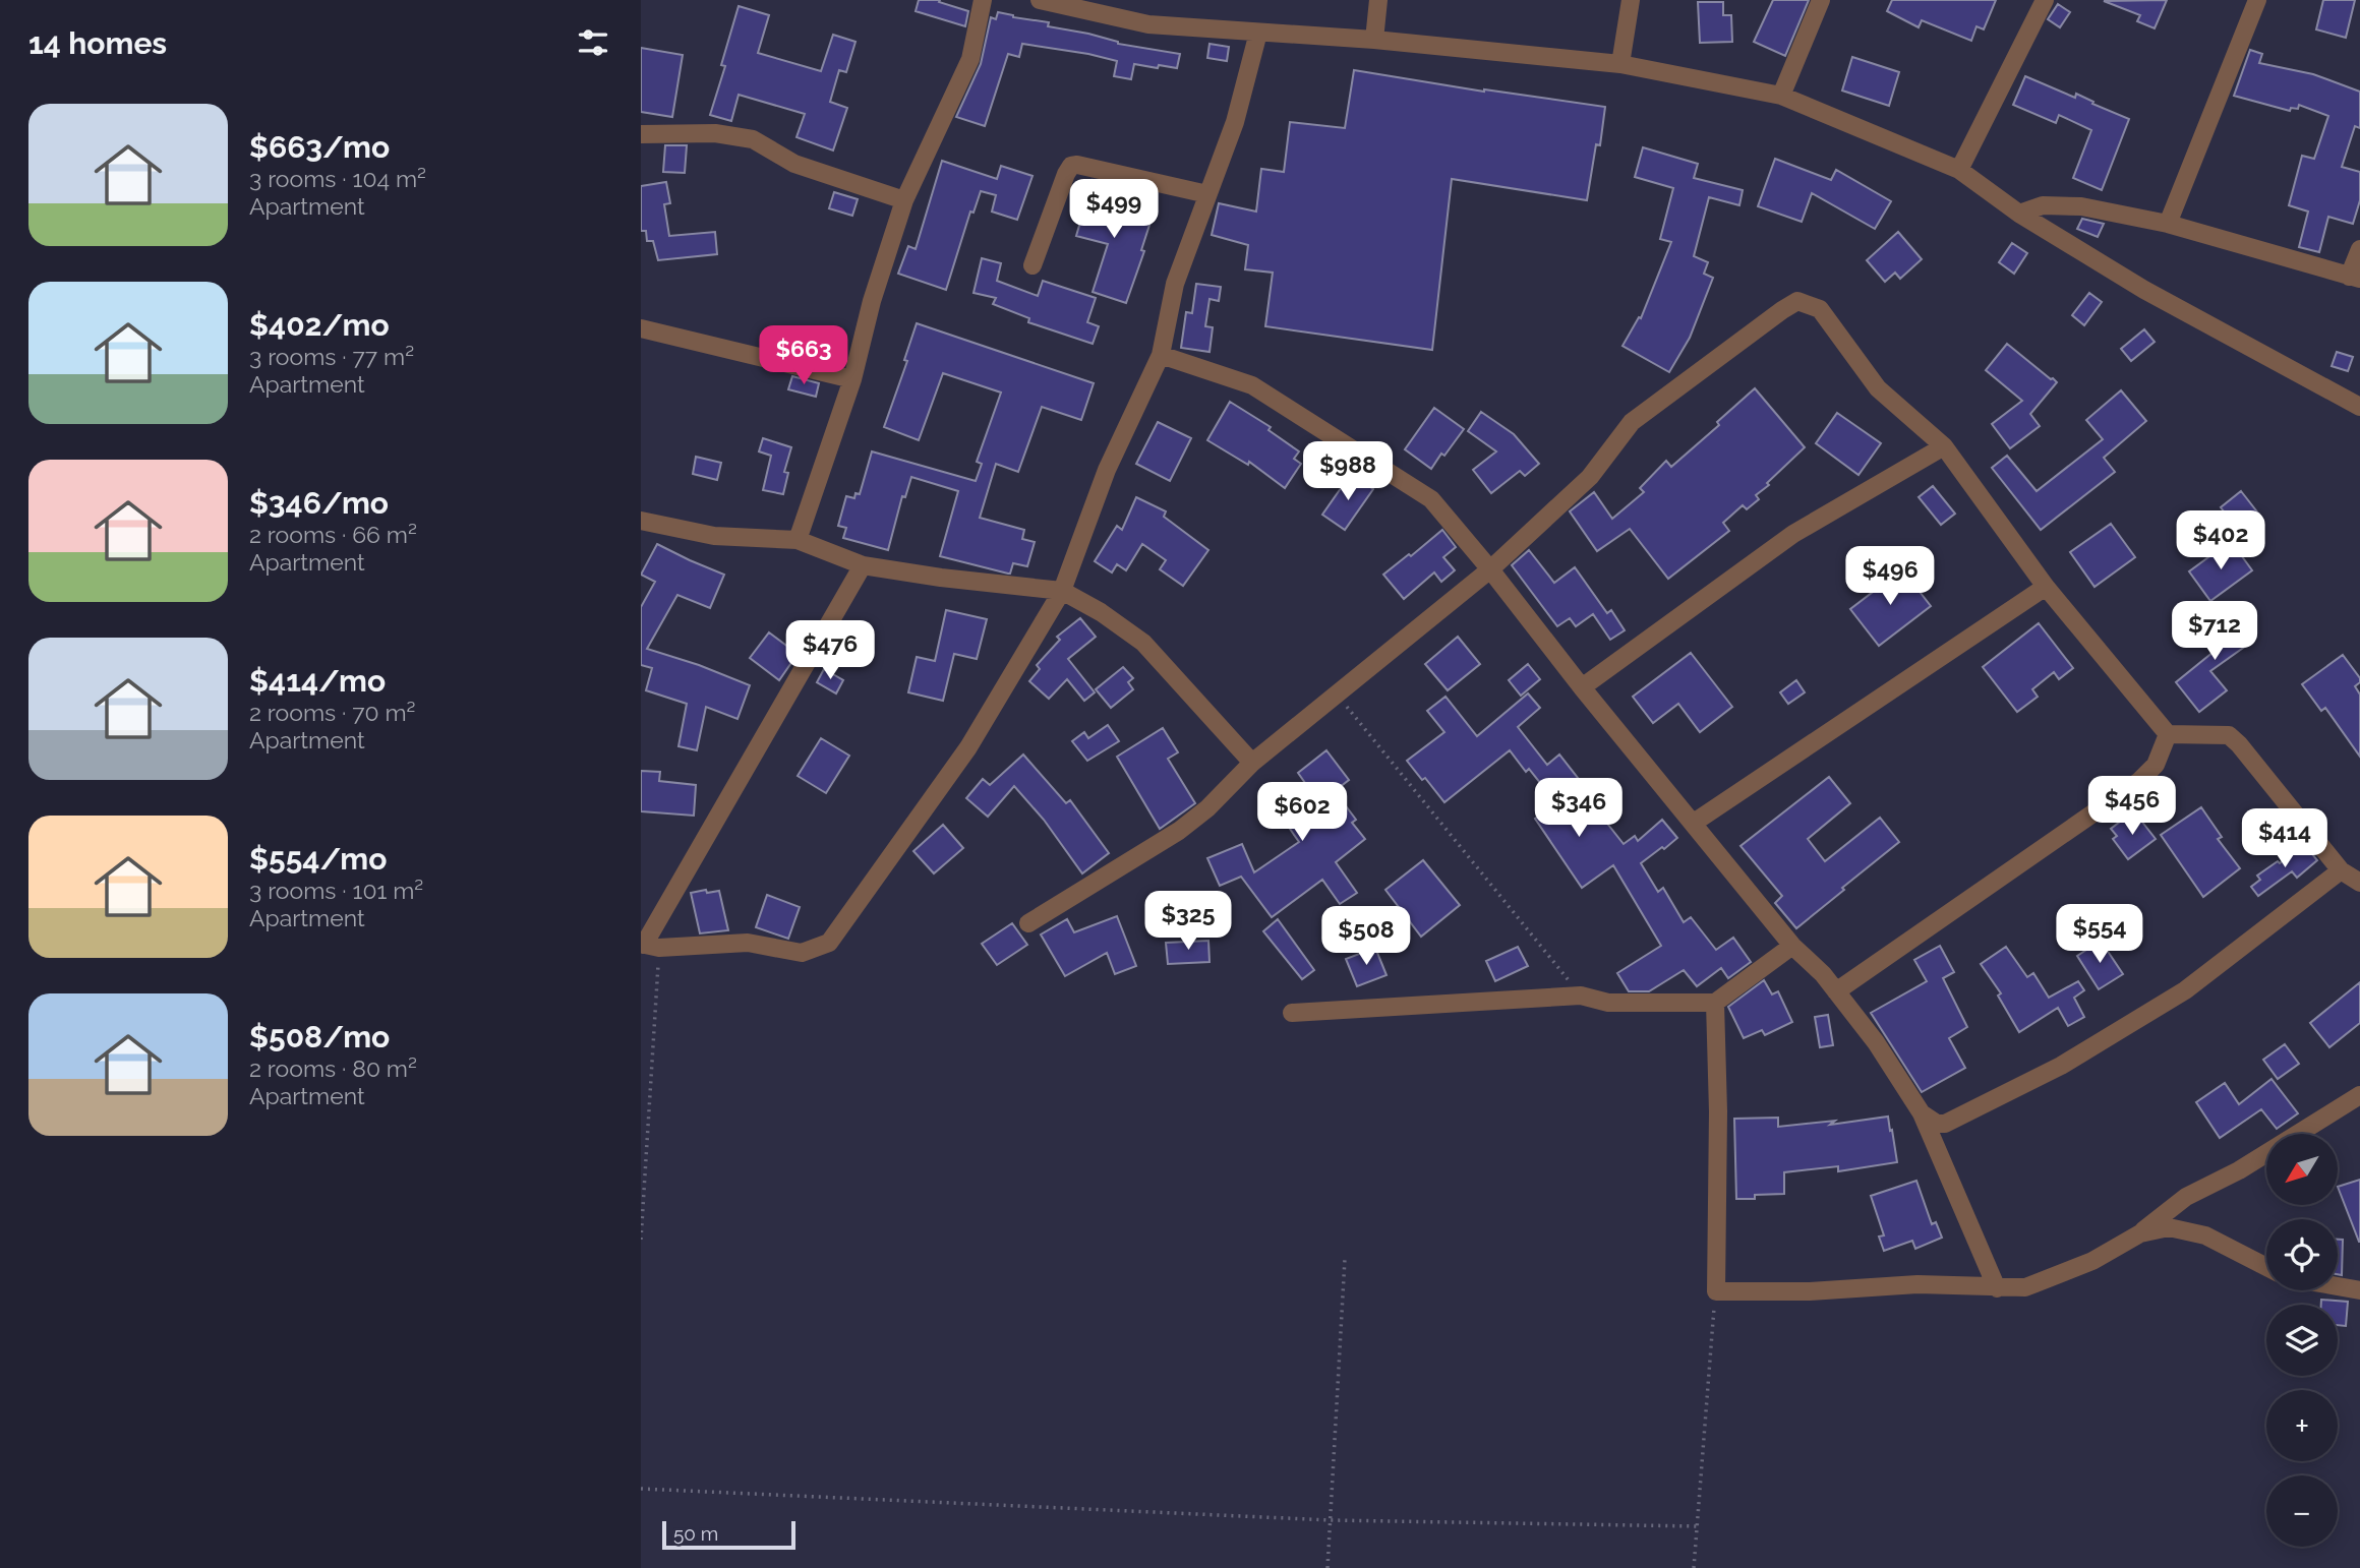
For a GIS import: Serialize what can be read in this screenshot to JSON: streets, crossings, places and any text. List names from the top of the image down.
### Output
{
  "scale_bar": "50 m",
  "north": "bottom left",
  "page": {
    "heading": "14 homes",
    "list": [
      {
        "name": "$663/mo",
        "note": "3 rooms · 104 m² · Apartment"
      },
      {
        "name": "$402/mo",
        "note": "3 rooms · 77 m² · Apartment"
      },
      {
        "name": "$346/mo",
        "note": "2 rooms · 66 m² · Apartment"
      },
      {
        "name": "$414/mo",
        "note": "2 rooms · 70 m² · Apartment"
      },
      {
        "name": "$554/mo",
        "note": "3 rooms · 101 m² · Apartment"
      },
      {
        "name": "$508/mo",
        "note": "2 rooms · 80 m² · Apartment"
      }
    ],
    "price": [
      "$499",
      "$663",
      "$988",
      "$402",
      "$496",
      "$712",
      "$476",
      "$456",
      "$346",
      "$602",
      "$414",
      "$325",
      "$554",
      "$508"
    ],
    "map_buttons": ["+", "−"],
    "scale": "50 m"
  }
}
